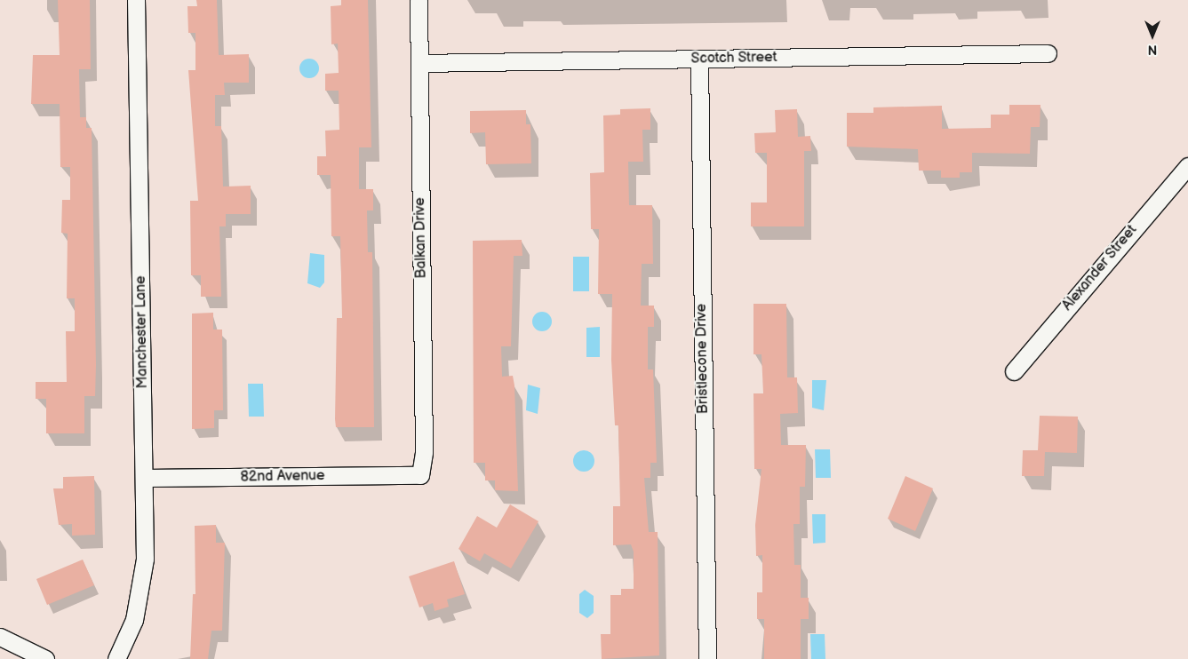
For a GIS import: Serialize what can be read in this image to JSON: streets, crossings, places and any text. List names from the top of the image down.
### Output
{
  "streets": {
    "street": [
      "Scotch Street",
      "Balkan Drive",
      "Alexander Street",
      "Manchester Lane",
      "Bristlecone Drive",
      "82nd Avenue"
    ]
  },
  "crossings": [
    ["Scotch Street", "Balkan Drive"],
    ["Scotch Street", "Bristlecone Drive"],
    ["Balkan Drive", "82nd Avenue"],
    ["Manchester Lane", "82nd Avenue"]
  ],
  "north": "bottom"
}
